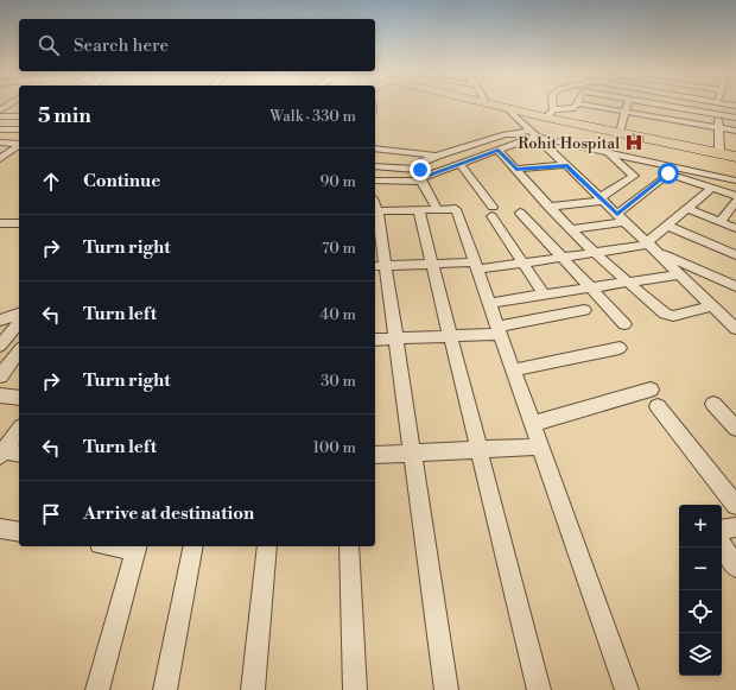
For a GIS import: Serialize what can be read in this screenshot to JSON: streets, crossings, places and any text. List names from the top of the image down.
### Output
{
  "places": {
    "hospital": ["Rohit Hospital"]
  },
  "page": {
    "search": "Search here",
    "heading": ["5 min", "Walk · 330 m"],
    "list": [
      ["Continue", "90 m"],
      ["Turn right", "70 m"],
      ["Turn left", "40 m"],
      ["Turn right", "30 m"],
      ["Turn left", "100 m"],
      "Arrive at destination"
    ],
    "map_buttons": ["+", "−"]
  }
}
